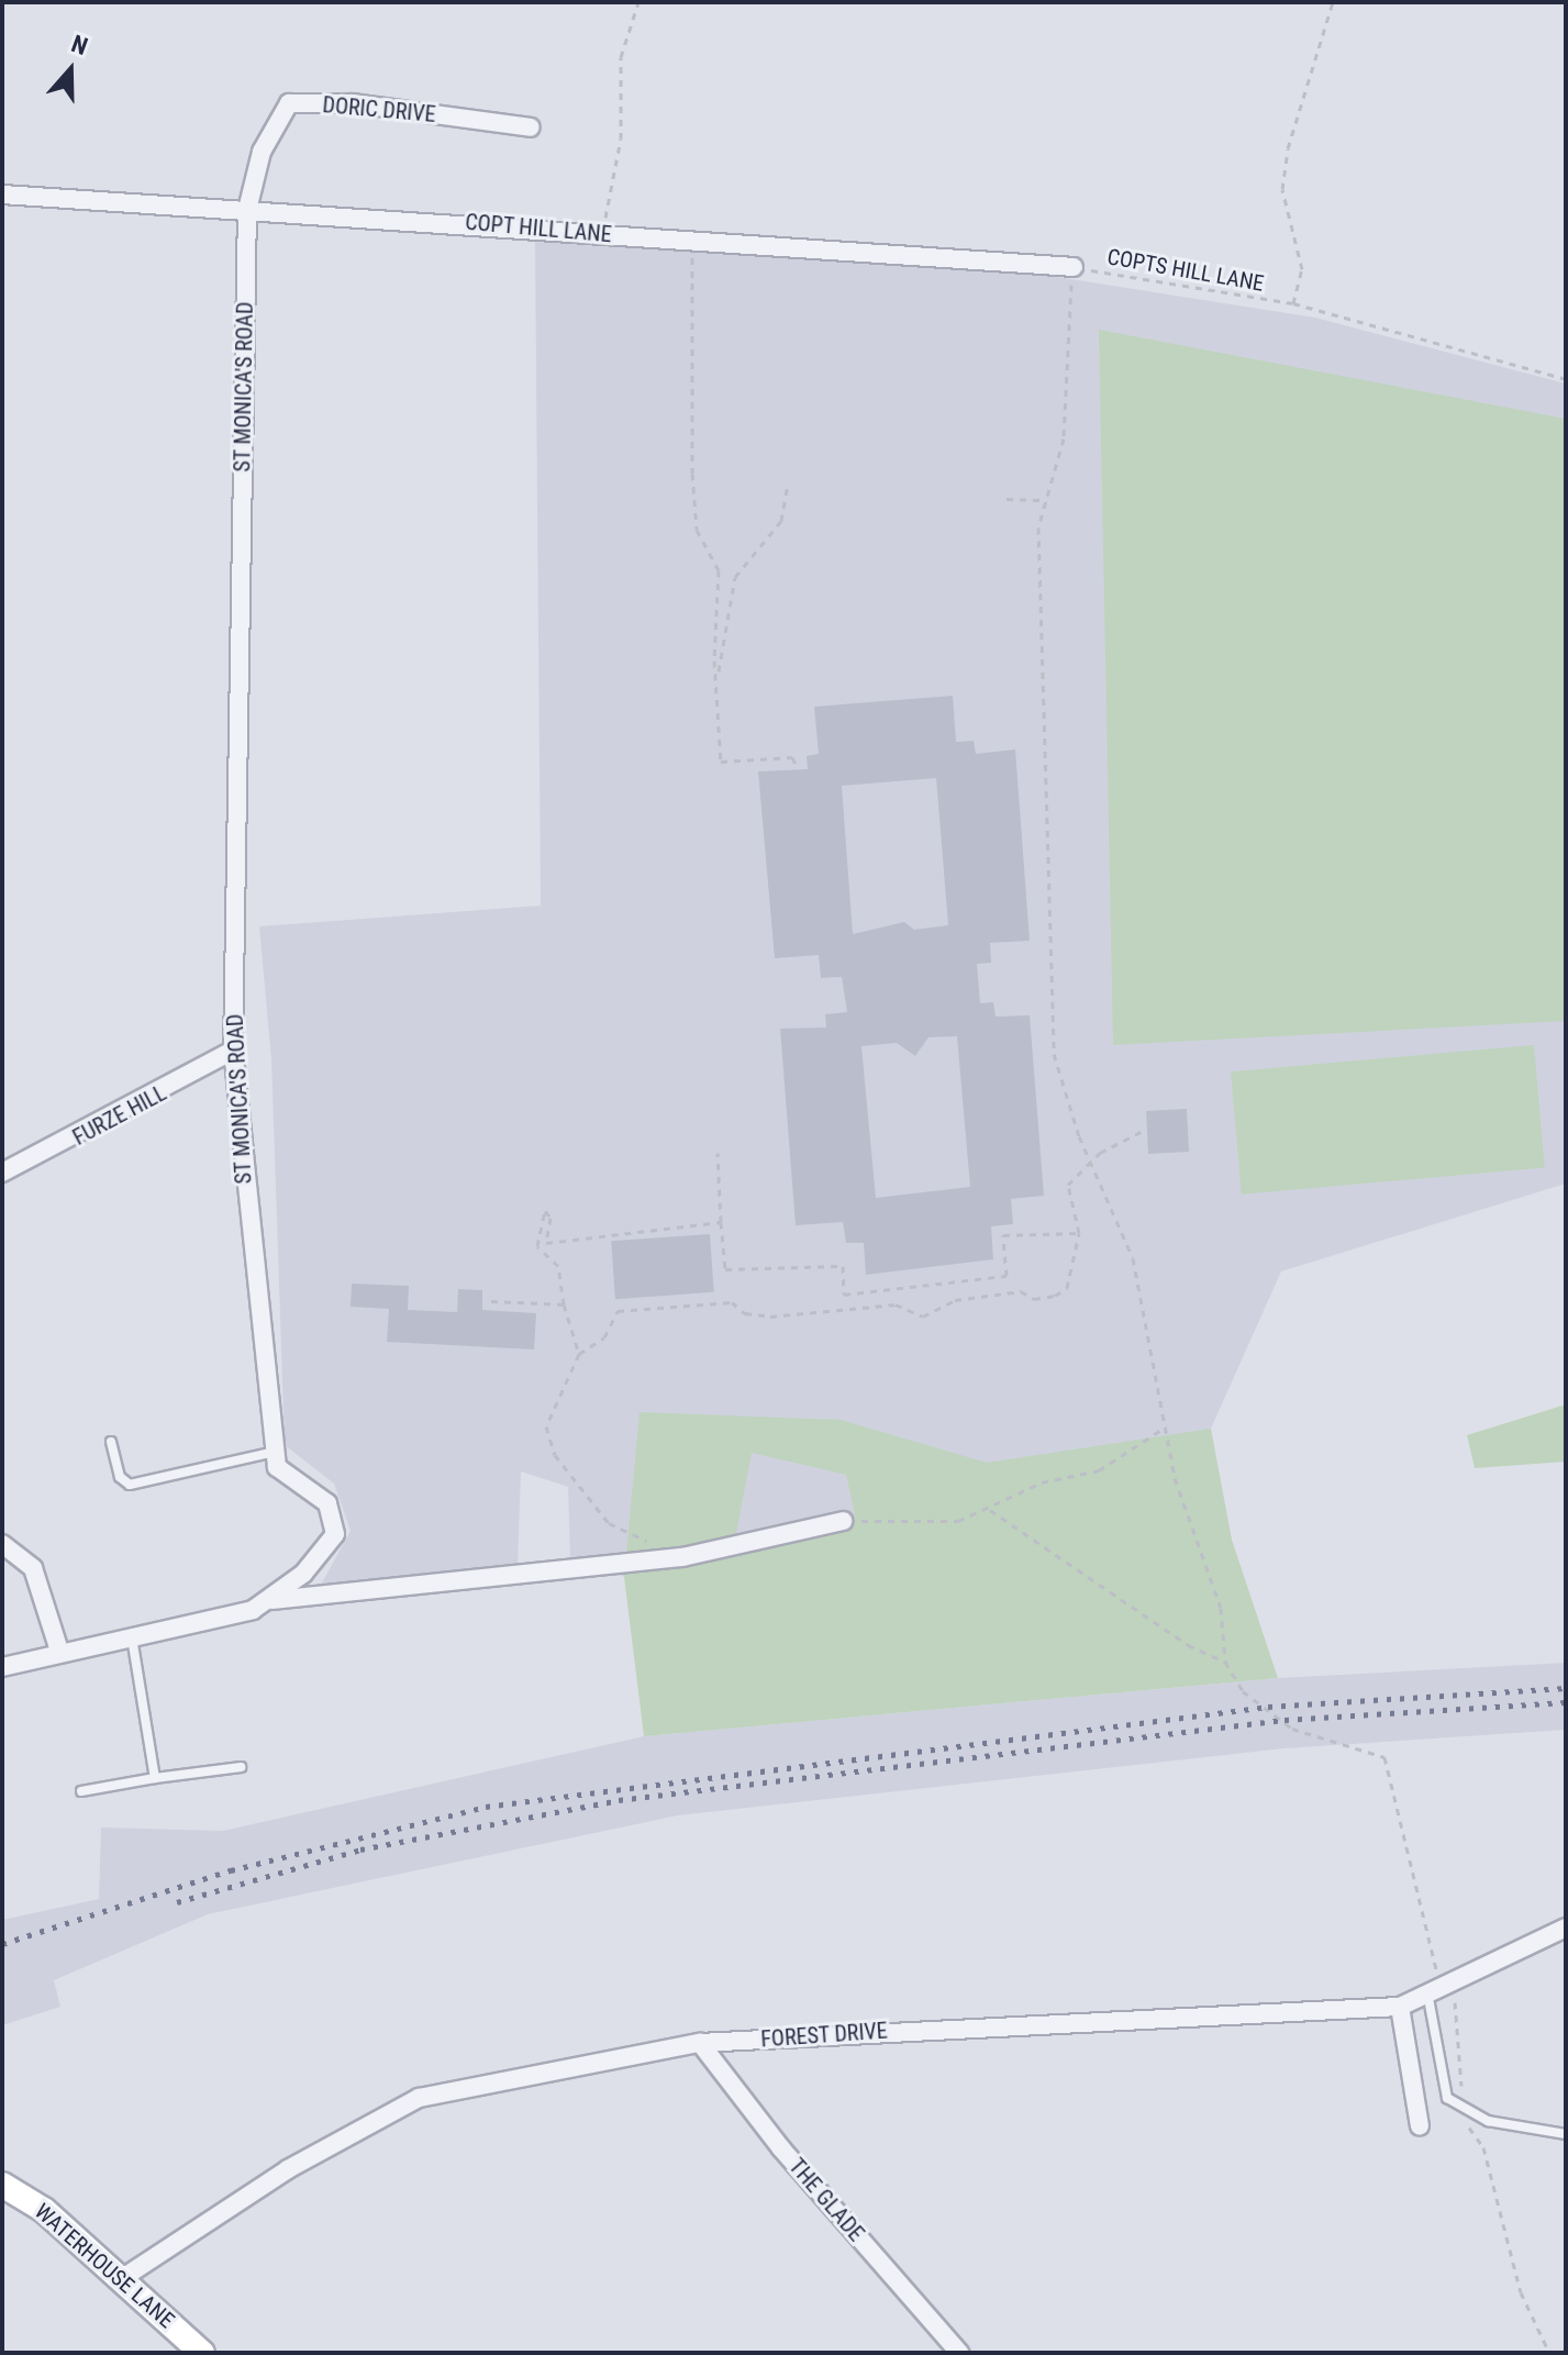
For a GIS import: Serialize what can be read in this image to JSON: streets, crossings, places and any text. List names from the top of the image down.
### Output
{
  "streets": {
    "main road": ["WATERHOUSE LANE"],
    "street": [
      "DORIC DRIVE",
      "COPT HILL LANE",
      "ST MONICA'S ROAD",
      "FURZE HILL",
      "FOREST DRIVE",
      "THE GLADE"
    ],
    "path": ["COPTS HILL LANE"]
  },
  "crossings": [
    ["DORIC DRIVE", "COPT HILL LANE"],
    ["DORIC DRIVE", "ST MONICA'S ROAD"],
    ["COPT HILL LANE", "COPTS HILL LANE"],
    ["COPT HILL LANE", "ST MONICA'S ROAD"],
    ["ST MONICA'S ROAD", "FURZE HILL"],
    ["FOREST DRIVE", "THE GLADE"],
    ["FOREST DRIVE", "WATERHOUSE LANE"]
  ],
  "north": "top"
}
